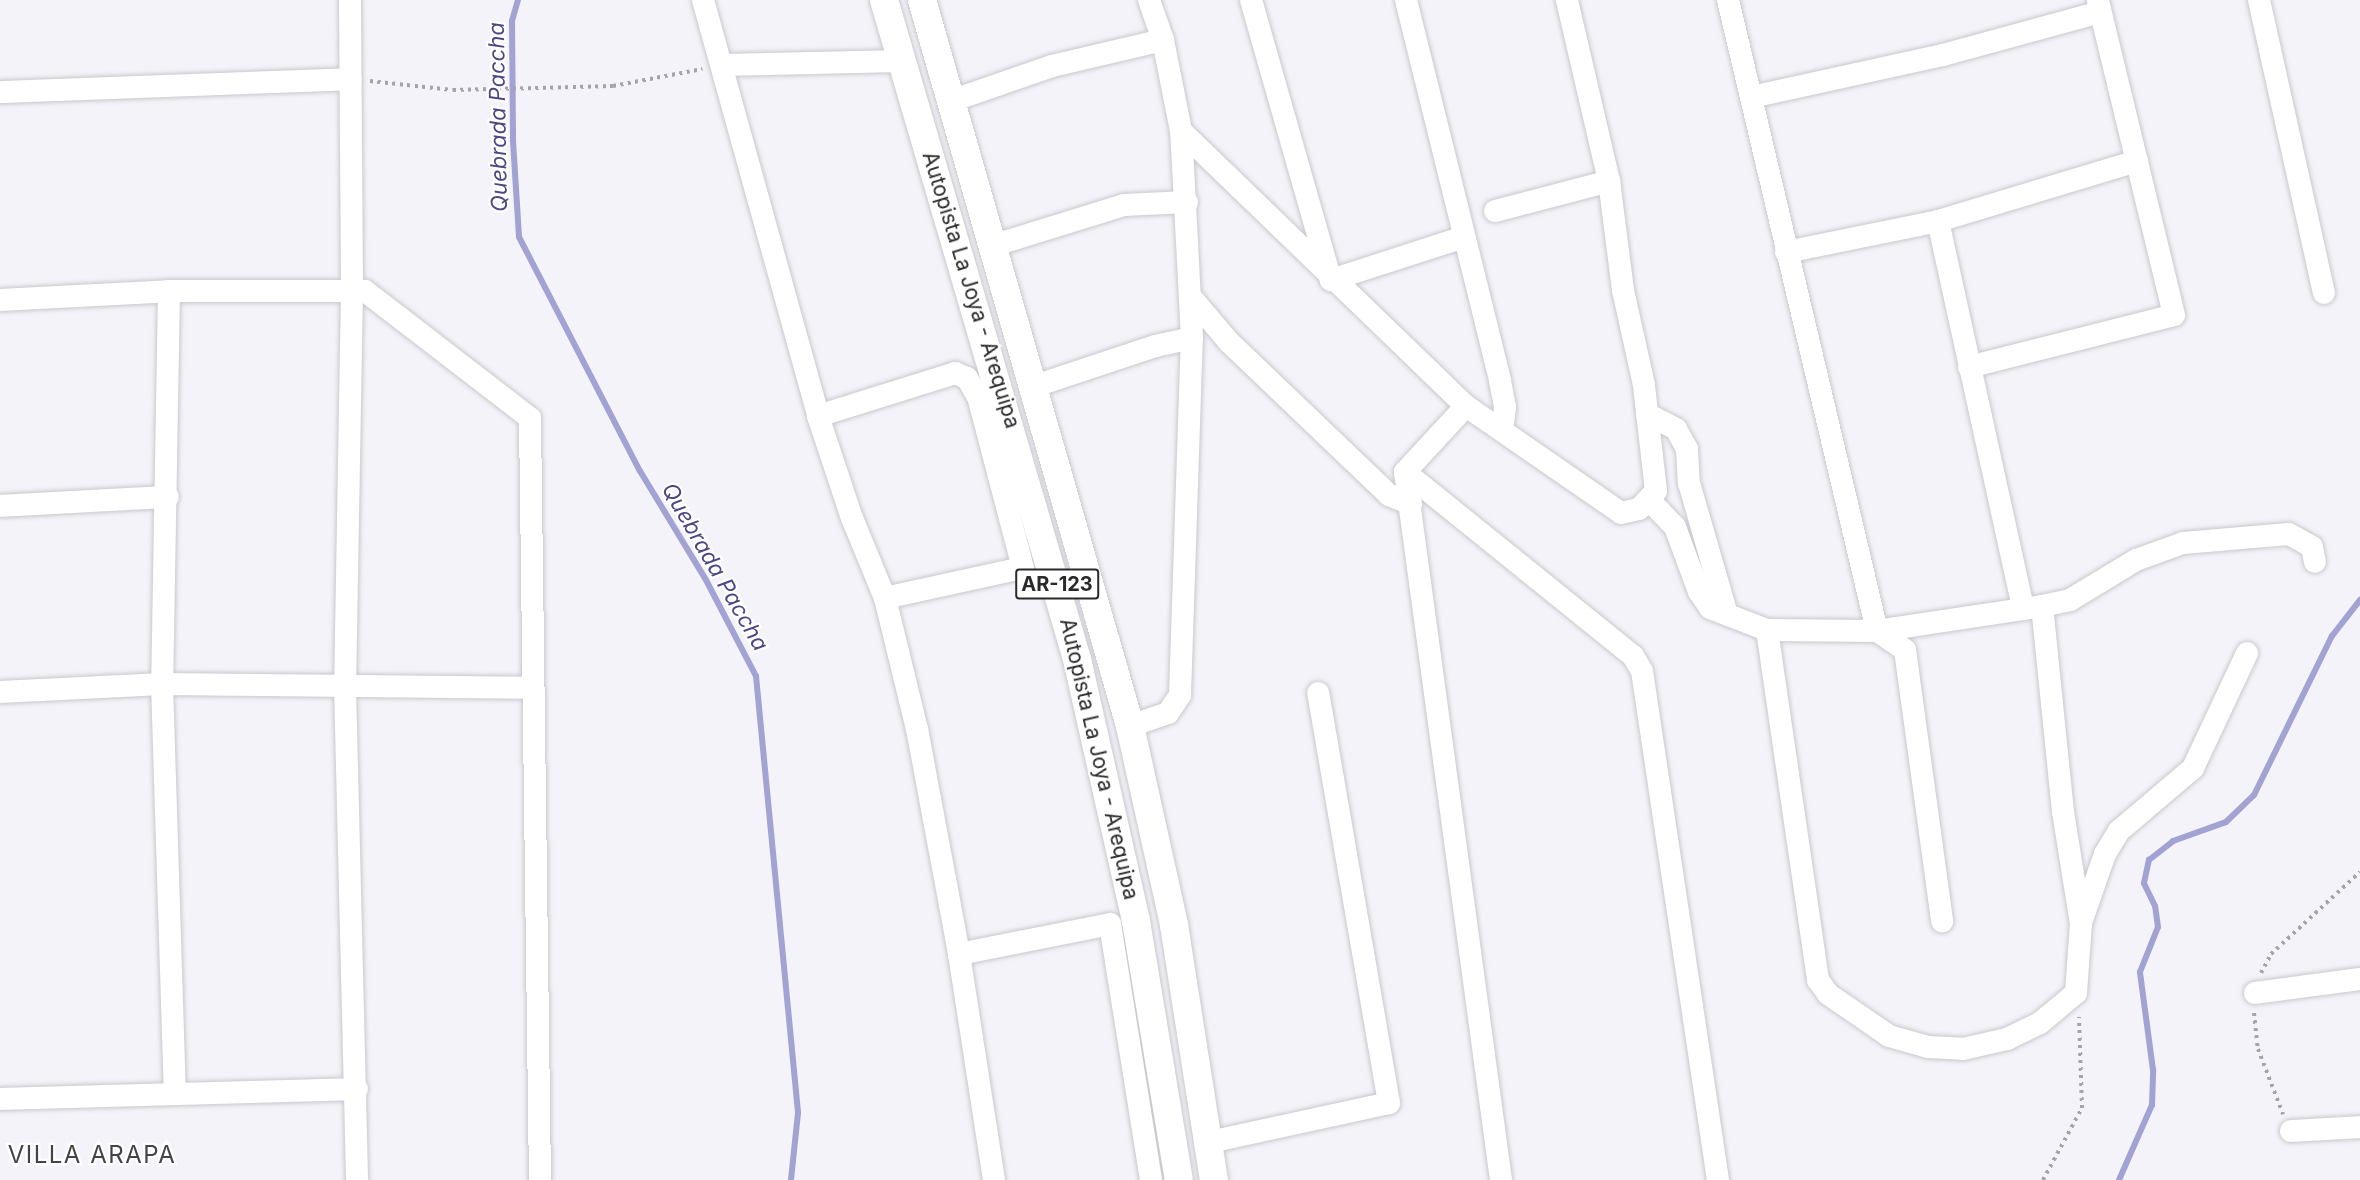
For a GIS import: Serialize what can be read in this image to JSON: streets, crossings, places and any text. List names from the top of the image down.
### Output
{
  "streets": {
    "main road": ["Autopista La Joya - Arequipa", "AR-123"]
  },
  "districts": ["VILLA ARAPA"],
  "water": ["Quebrada Paccha"]
}
